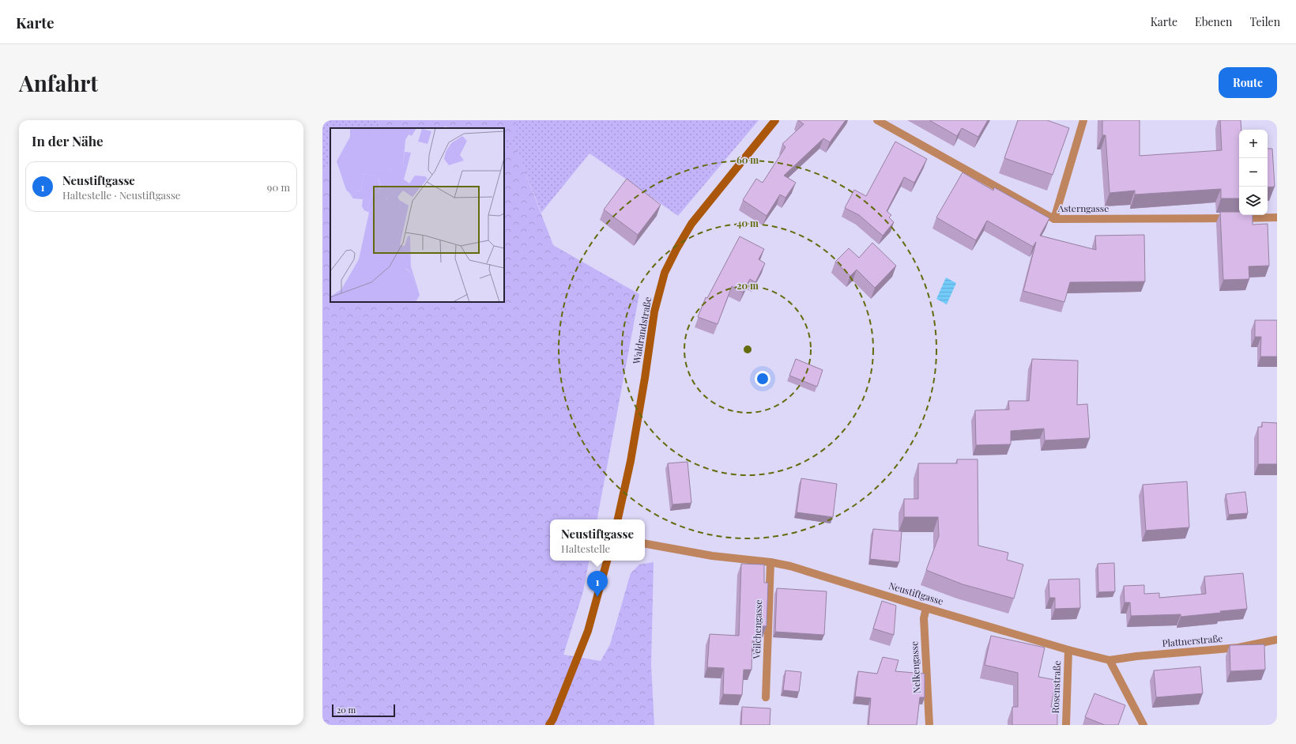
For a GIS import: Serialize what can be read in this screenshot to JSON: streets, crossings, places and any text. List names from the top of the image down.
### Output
{
  "streets": {
    "street": [
      "Asterngasse",
      "Waldrandstraße",
      "Neustiftgasse",
      "Veilchengasse",
      "Plattnerstraße",
      "Nelkengasse",
      "Rosenstraße"
    ]
  },
  "crossings": [
    ["Neustiftgasse", "Veilchengasse"],
    ["Neustiftgasse", "Plattnerstraße"],
    ["Neustiftgasse", "Nelkengasse"],
    ["Neustiftgasse", "Rosenstraße"]
  ],
  "scale_bar": "20 m",
  "page": {
    "header": "Karte",
    "nav": ["Karte", "Ebenen", "Teilen"],
    "buttons": "Route",
    "title": "Anfahrt",
    "heading": "In der Nähe",
    "map_buttons": ["+", "−"],
    "list": [
      {
        "mark": "1",
        "name": "Neustiftgasse",
        "note": "Haltestelle · Neustiftgasse",
        "value": "90 m"
      }
    ],
    "popup": ["Neustiftgasse", "Haltestelle"],
    "pins": "1",
    "scale": "20 m"
  },
  "rings": ["60 m", "40 m", "20 m"]
}
